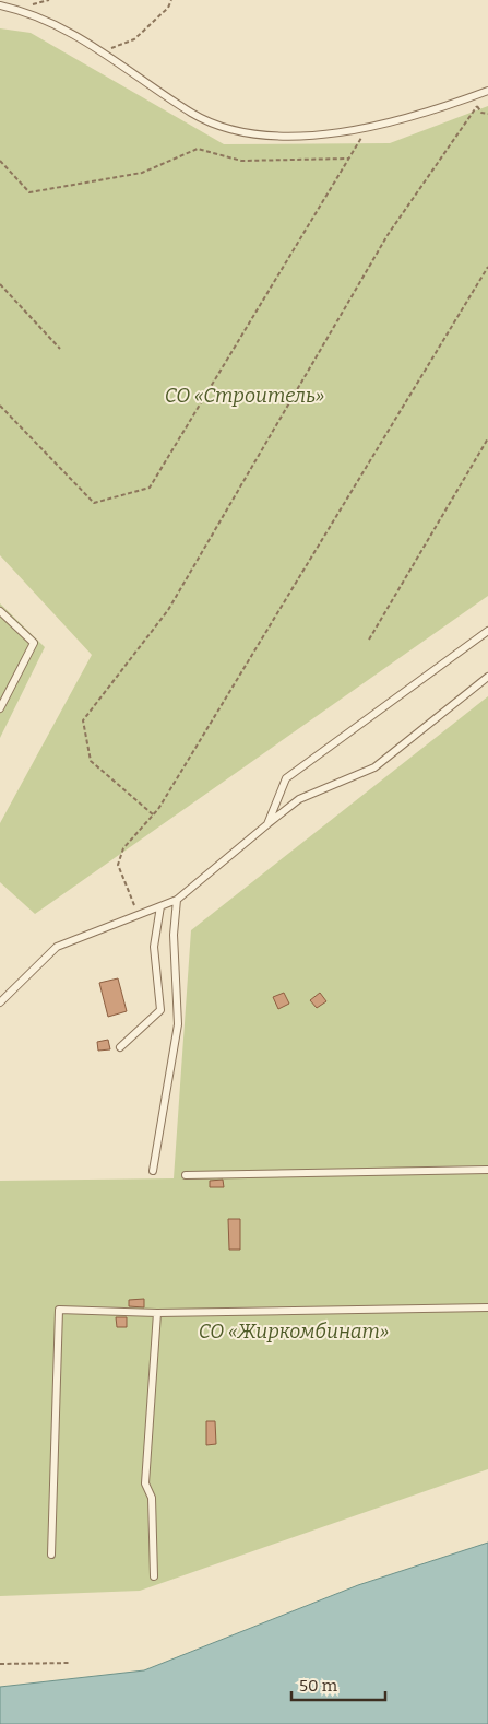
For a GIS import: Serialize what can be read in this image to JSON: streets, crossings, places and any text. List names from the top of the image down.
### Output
{
  "parks": ["СО «Строитель»", "СО «Жиркомбинат»"],
  "scale_bar": "50 m"
}
